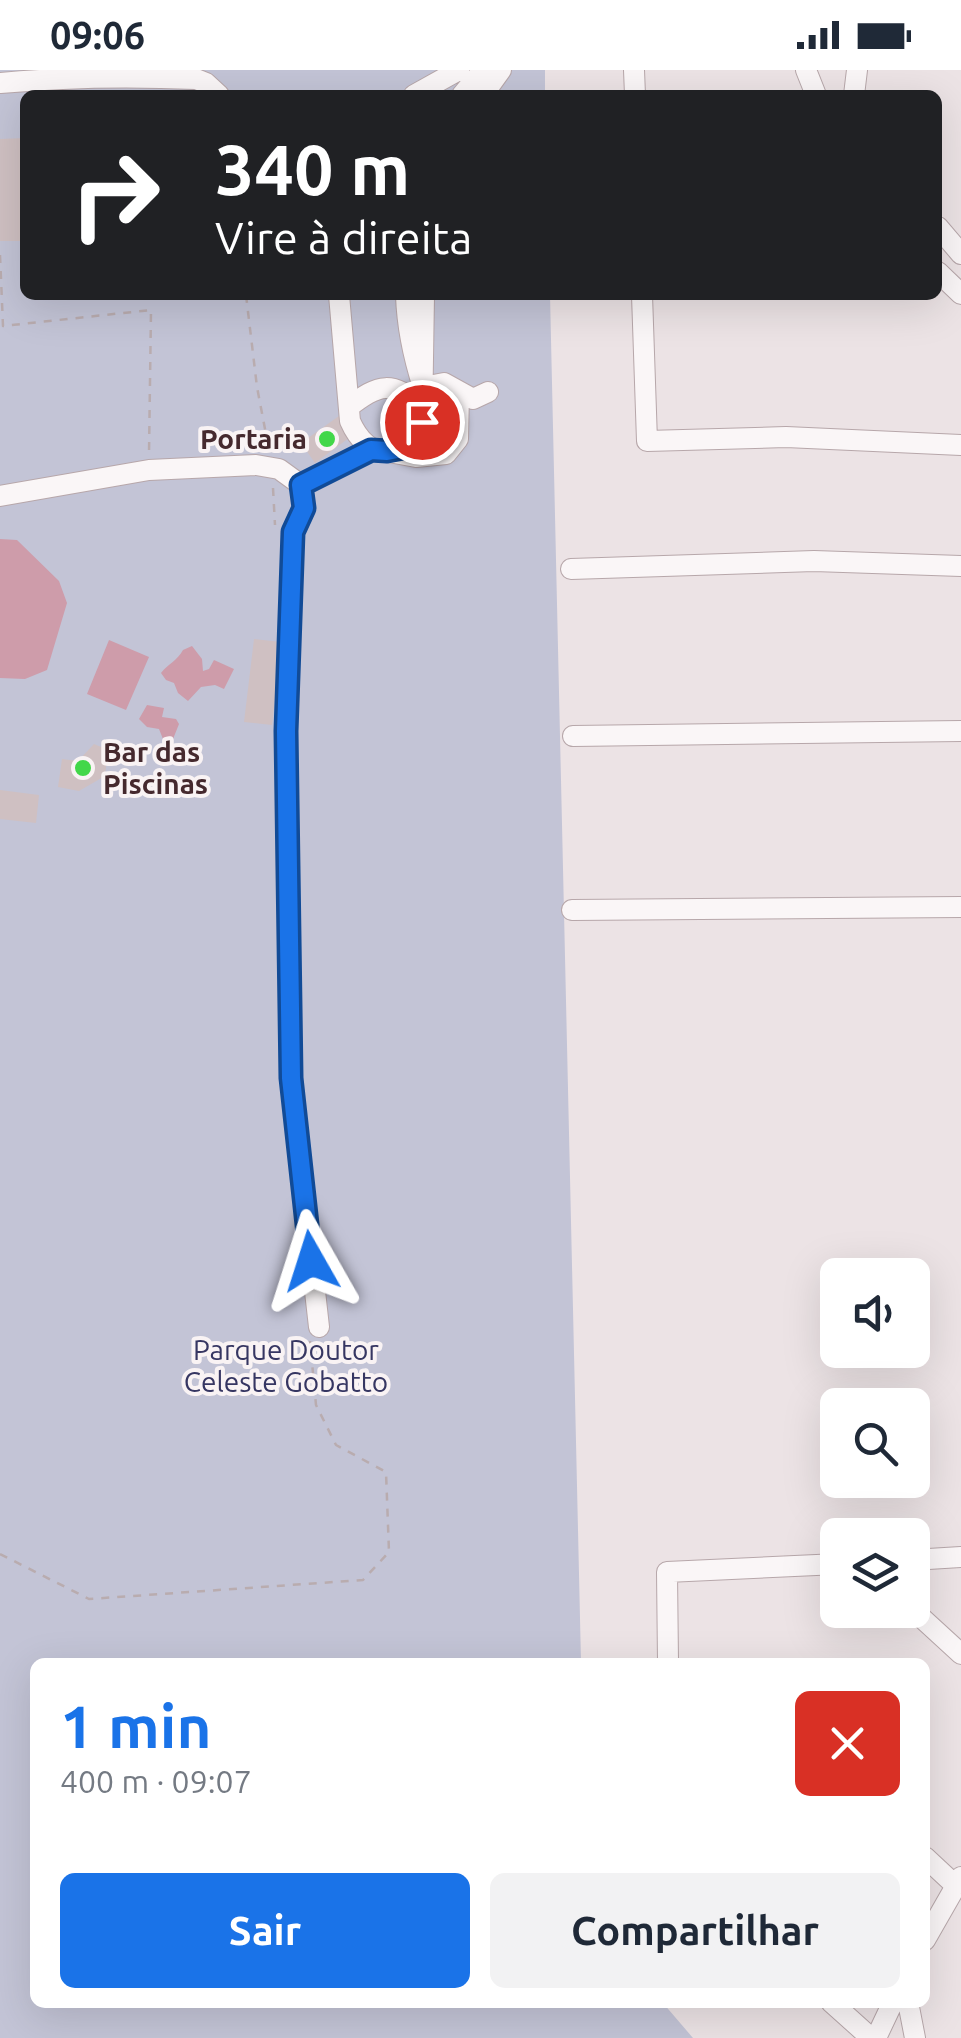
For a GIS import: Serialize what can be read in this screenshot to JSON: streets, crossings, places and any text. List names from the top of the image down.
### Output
{
  "parks": ["Parque Doutor Celeste Gobatto"],
  "places": ["Portaria", "Bar das Piscinas"],
  "page": {
    "status": "09:06",
    "turn": ["340 m", "Vire à direita"],
    "heading": ["1 min", "400 m · 09:07"],
    "buttons": ["Sair", "Compartilhar"]
  }
}
